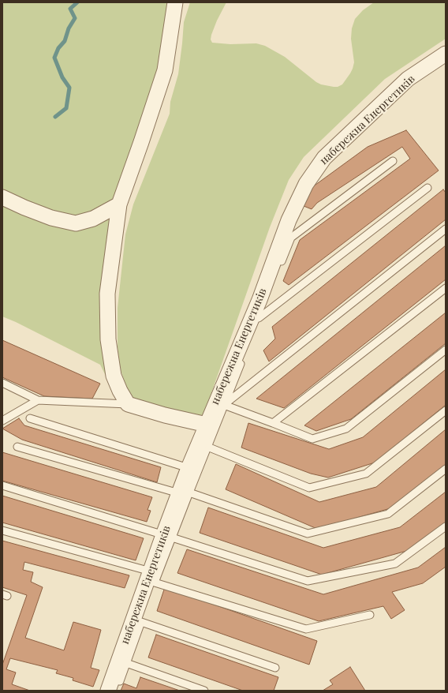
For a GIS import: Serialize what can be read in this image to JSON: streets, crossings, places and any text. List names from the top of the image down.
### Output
{
  "streets": {
    "street": ["набережна Енергетиків"]
  }
}
